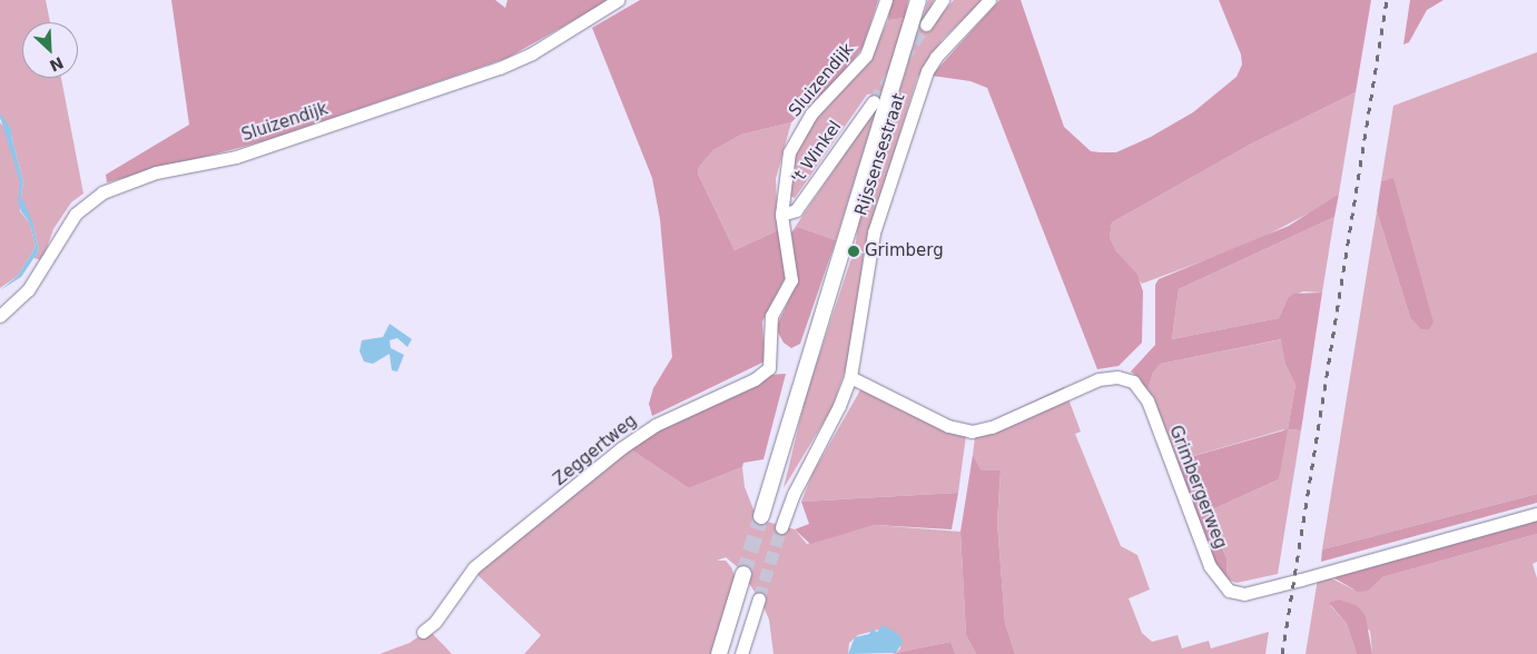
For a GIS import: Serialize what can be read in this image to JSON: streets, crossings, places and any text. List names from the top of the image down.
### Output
{
  "streets": {
    "main road": ["Rijssensestraat"],
    "street": [
      "Sluizendijk",
      "'t Winkel",
      "Zeggertweg",
      "Grimbergerweg"
    ]
  },
  "crossings": [
    ["Sluizendijk", "'t Winkel"],
    ["Sluizendijk", "Zeggertweg"],
    ["'t Winkel", "Zeggertweg"],
    ["Rijssensestraat", "Grimbergerweg"]
  ],
  "places": ["Grimberg"],
  "north": "bottom right"
}
